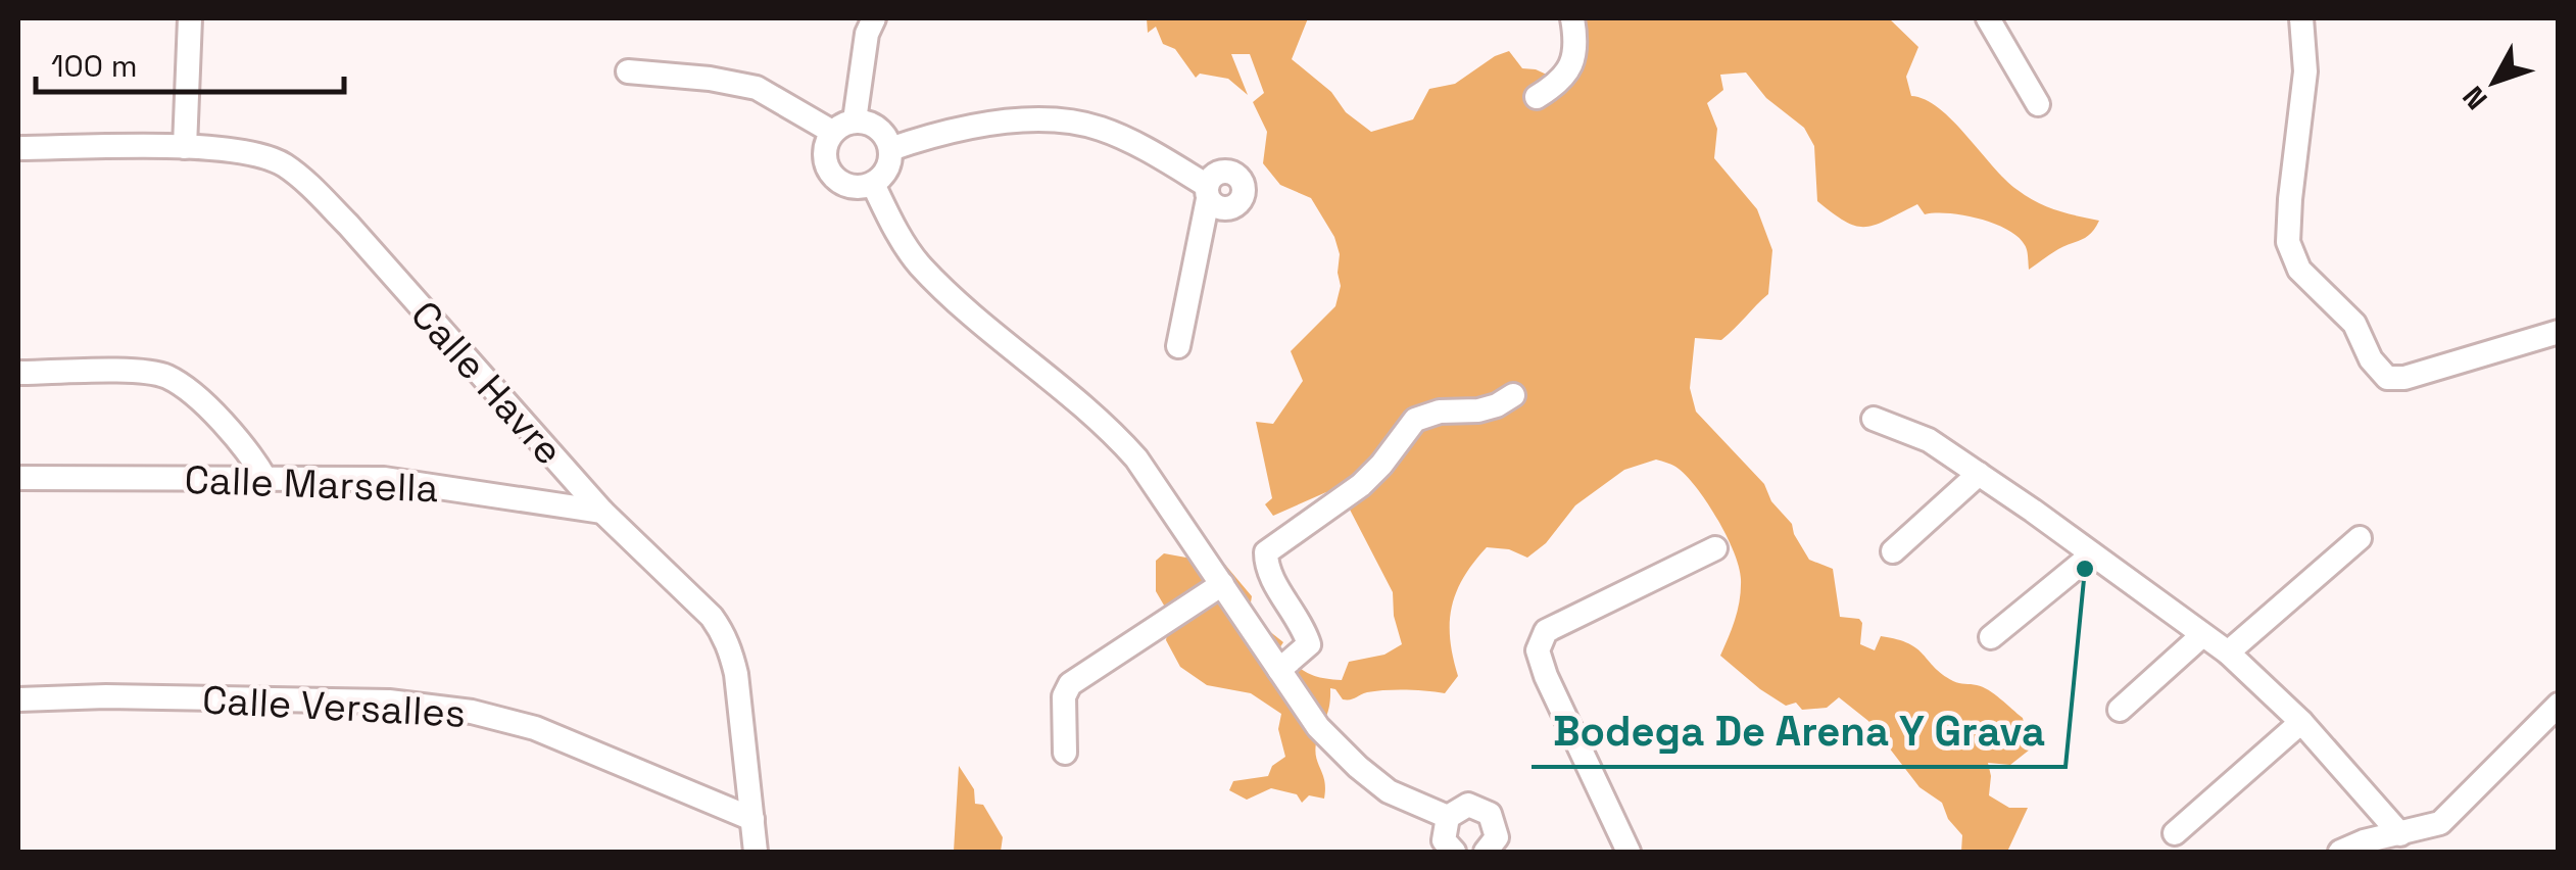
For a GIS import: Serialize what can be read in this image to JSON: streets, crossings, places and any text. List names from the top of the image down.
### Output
{
  "streets": {
    "street": ["Calle Havre", "Calle Marsella", "Calle Versalles"]
  },
  "crossings": [
    ["Calle Havre", "Calle Marsella"],
    ["Calle Havre", "Calle Versalles"]
  ],
  "places": ["Bodega De Arena Y Grava"],
  "scale_bar": "100 m",
  "north": "bottom left"
}
